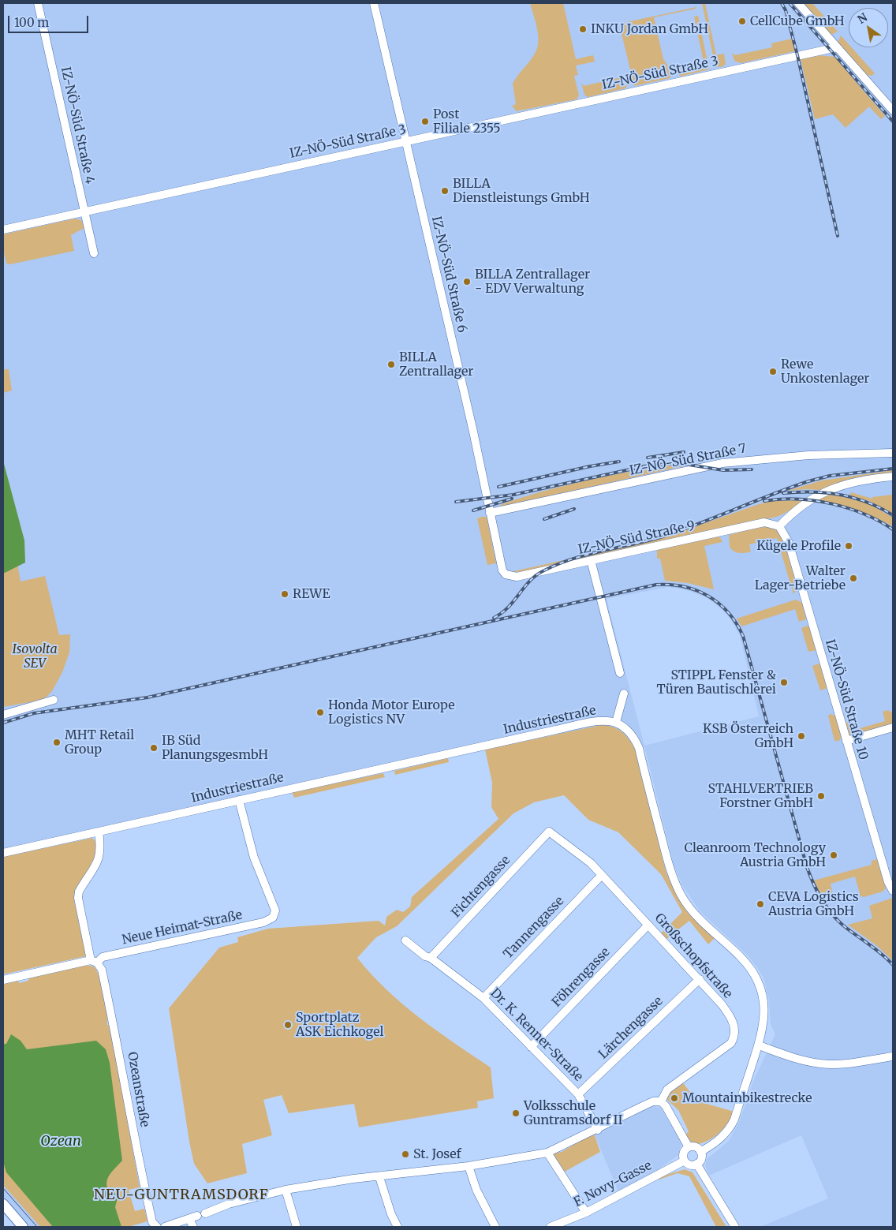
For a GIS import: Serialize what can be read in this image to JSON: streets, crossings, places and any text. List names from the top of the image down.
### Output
{
  "streets": {
    "street": [
      "IZ-NÖ-Süd Straße 3",
      "IZ-NÖ-Süd Straße 4",
      "IZ-NÖ-Süd Straße 6",
      "IZ-NÖ-Süd Straße 7",
      "IZ-NÖ-Süd Straße 9",
      "IZ-NÖ-Süd Straße 10",
      "Industriestraße",
      "Fichtengasse",
      "Neue Heimat-Straße",
      "Tannengasse",
      "Großschopfstraße",
      "Föhrengasse",
      "Lärchengasse",
      "Dr. K. Renner-Straße",
      "Ozeanstraße",
      "F. Novy-Gasse"
    ]
  },
  "crossings": [
    ["IZ-NÖ-Süd Straße 3", "IZ-NÖ-Süd Straße 4"],
    ["IZ-NÖ-Süd Straße 3", "IZ-NÖ-Süd Straße 6"],
    ["IZ-NÖ-Süd Straße 6", "IZ-NÖ-Süd Straße 7"],
    ["IZ-NÖ-Süd Straße 6", "IZ-NÖ-Süd Straße 9"],
    ["IZ-NÖ-Süd Straße 9", "IZ-NÖ-Süd Straße 10"],
    ["Industriestraße", "Neue Heimat-Straße"],
    ["Industriestraße", "Ozeanstraße"],
    ["Industriestraße", "F. Novy-Gasse"],
    ["Fichtengasse", "Großschopfstraße"],
    ["Fichtengasse", "Dr. K. Renner-Straße"],
    ["Neue Heimat-Straße", "Ozeanstraße"],
    ["Tannengasse", "Großschopfstraße"],
    ["Tannengasse", "Dr. K. Renner-Straße"],
    ["Großschopfstraße", "Föhrengasse"],
    ["Großschopfstraße", "Lärchengasse"],
    ["Föhrengasse", "Dr. K. Renner-Straße"],
    ["Lärchengasse", "Dr. K. Renner-Straße"]
  ],
  "districts": ["NEU-GUNTRAMSDORF"],
  "water": ["Ozean"],
  "parks": ["Isovolta SEV"],
  "places": [
    "CellCube GmbH",
    "INKU Jordan GmbH",
    "Post Filiale 2355",
    "BILLA Dienstleistungs GmbH",
    "BILLA Zentrallager - EDV Verwaltung",
    "BILLA Zentrallager",
    "Rewe Unkostenlager",
    "Kügele Profile",
    "Walter Lager-Betriebe",
    "REWE",
    "STIPPL Fenster & Türen Bautischlerei",
    "Honda Motor Europe Logistics NV",
    "KSB Österreich GmbH",
    "MHT Retail Group",
    "IB Süd PlanungsgesmbH",
    "STAHLVERTRIEB Forstner GmbH",
    "Cleanroom Technology Austria GmbH",
    "CEVA Logistics Austria GmbH",
    "Sportplatz ASK Eichkogel",
    "Mountainbikestrecke",
    "Volksschule Guntramsdorf II",
    "St. Josef"
  ],
  "scale_bar": "100 m",
  "north": "top left"
}
